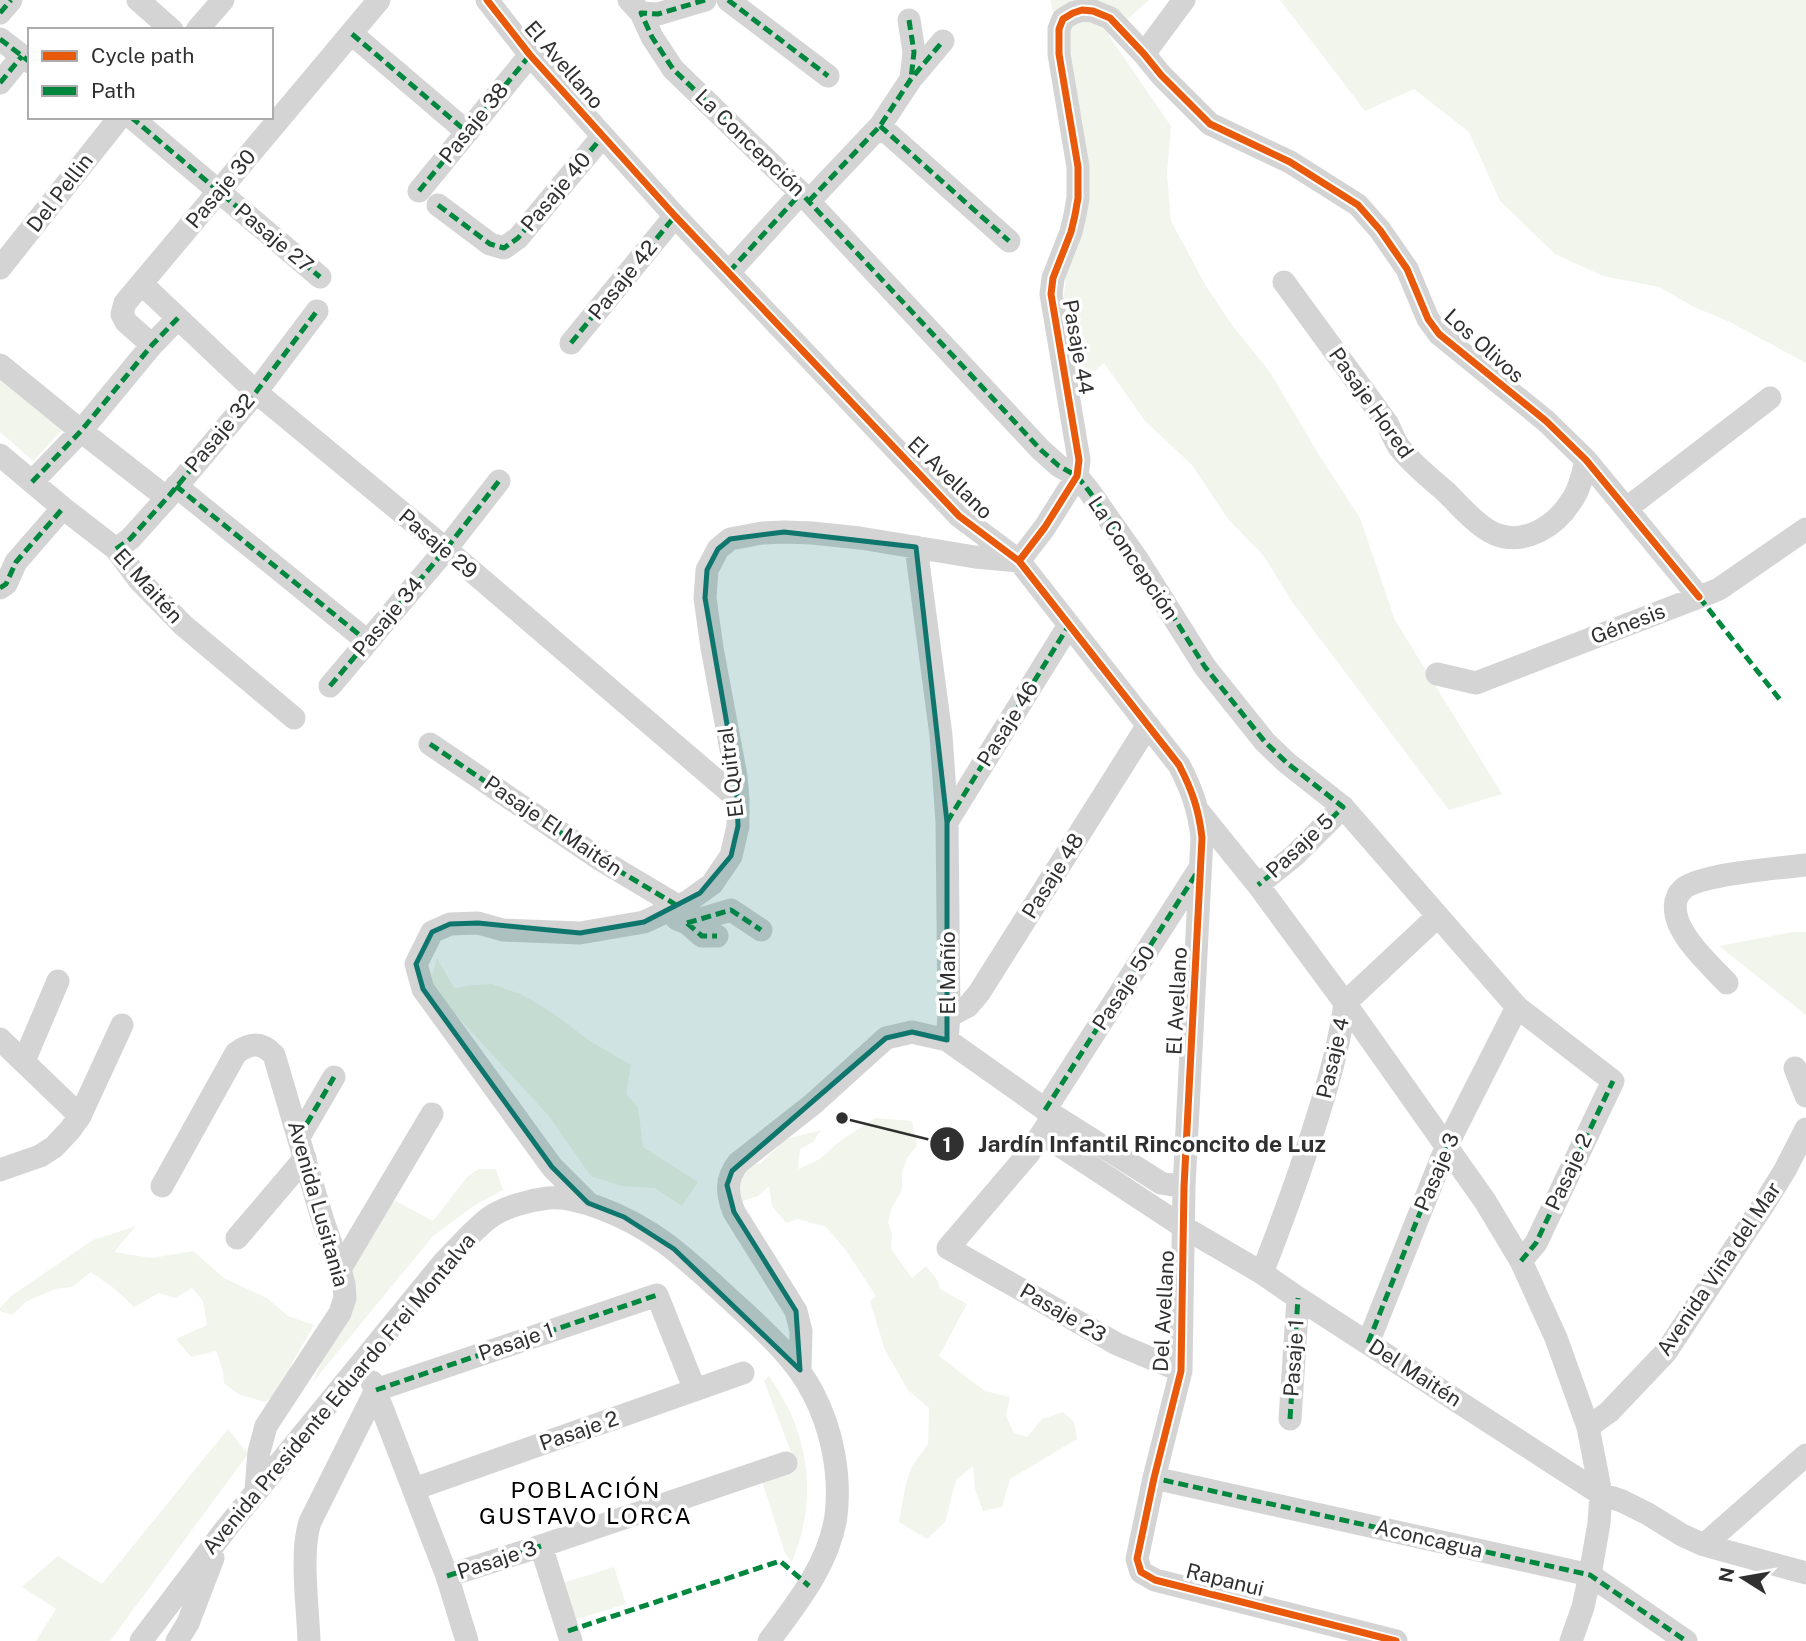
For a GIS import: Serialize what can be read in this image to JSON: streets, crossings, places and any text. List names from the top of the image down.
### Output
{
  "streets": {
    "street": [
      "El Avellano",
      "Pasaje 38",
      "La Concepción",
      "Pasaje 30",
      "Pasaje 40",
      "Del Pellin",
      "Pasaje 27",
      "Pasaje 42",
      "Los Olivos",
      "Pasaje 44",
      "Pasaje Hored",
      "Pasaje 32",
      "Pasaje 29",
      "El Maitén",
      "Pasaje 34",
      "Génesis",
      "Pasaje 46",
      "El Quitral",
      "Pasaje El Maitén",
      "Pasaje 5",
      "Pasaje 48",
      "El Mañío",
      "Pasaje 50",
      "Pasaje 4",
      "Pasaje 3",
      "Pasaje 2",
      "Avenida Lusitania",
      "Avenida Viña del Mar",
      "Del Avellano",
      "Pasaje 23",
      "Pasaje 1",
      "Del Maitén",
      "Avenida Presidente Eduardo Frei Montalva",
      "Aconcagua",
      "Rapanui"
    ]
  },
  "crossings": [
    ["El Avellano", "Pasaje 38"],
    ["El Avellano", "Pasaje 40"],
    ["El Avellano", "Pasaje 42"],
    ["El Avellano", "Pasaje 46"],
    ["El Avellano", "El Quitral"],
    ["El Avellano", "Pasaje 5"],
    ["El Avellano", "Pasaje 48"],
    ["El Avellano", "Pasaje 50"],
    ["El Avellano", "Pasaje 4"],
    ["El Avellano", "Pasaje 3"],
    ["El Avellano", "Pasaje 2"],
    ["El Avellano", "Avenida Viña del Mar"],
    ["El Avellano", "Del Avellano"],
    ["El Avellano", "Del Maitén"],
    ["La Concepción", "Pasaje 44"],
    ["La Concepción", "Pasaje 5"],
    ["La Concepción", "Pasaje 4"],
    ["La Concepción", "Pasaje 3"],
    ["La Concepción", "Pasaje 2"],
    ["Pasaje 30", "Pasaje 27"],
    ["Pasaje 30", "Pasaje 29"],
    ["Los Olivos", "Pasaje 44"],
    ["Los Olivos", "Pasaje Hored"],
    ["Los Olivos", "Génesis"],
    ["Pasaje 32", "Pasaje 29"],
    ["Pasaje 32", "El Maitén"],
    ["Pasaje 29", "Pasaje 34"],
    ["Pasaje 29", "El Quitral"],
    ["Pasaje 46", "El Mañío"],
    ["El Quitral", "Pasaje El Maitén"],
    ["El Quitral", "El Mañío"],
    ["El Quitral", "Avenida Presidente Eduardo Frei Montalva"],
    ["Pasaje 48", "El Mañío"],
    ["El Mañío", "Del Maitén"],
    ["El Mañío", "Avenida Presidente Eduardo Frei Montalva"],
    ["Pasaje 50", "Pasaje 23"],
    ["Pasaje 50", "Del Maitén"],
    ["Pasaje 4", "Del Maitén"],
    ["Pasaje 3", "Del Maitén"],
    ["Pasaje 2", "Pasaje 1"],
    ["Avenida Lusitania", "Avenida Presidente Eduardo Frei Montalva"],
    ["Del Avellano", "Pasaje 23"],
    ["Del Avellano", "Del Maitén"],
    ["Del Avellano", "Aconcagua"],
    ["Del Avellano", "Rapanui"],
    ["Pasaje 1", "Del Maitén"],
    ["Aconcagua", "Rapanui"]
  ],
  "districts": ["POBLACIÓN GUSTAVO LORCA"],
  "places": ["Jardín Infantil Rinconcito de Luz"],
  "legend": ["Cycle path", "Path"],
  "north": "left"
}
